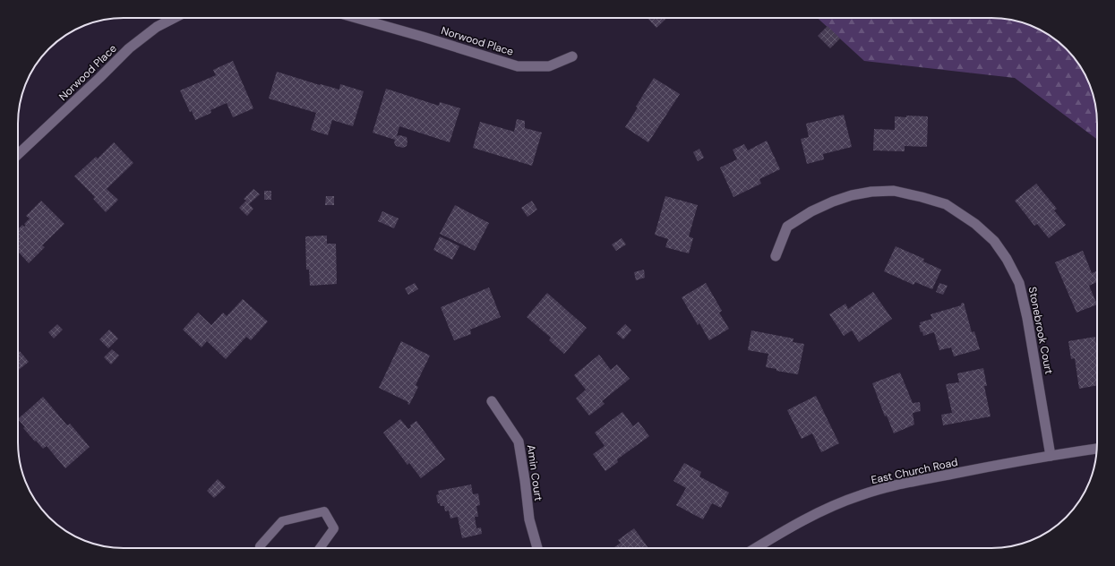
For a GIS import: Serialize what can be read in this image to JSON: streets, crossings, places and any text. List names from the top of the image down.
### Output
{
  "streets": {
    "street": [
      "Norwood Place",
      "Stonebrook Court",
      "East Church Road",
      "Amin Court"
    ]
  },
  "crossings": [
    ["Stonebrook Court", "East Church Road"]
  ]
}
